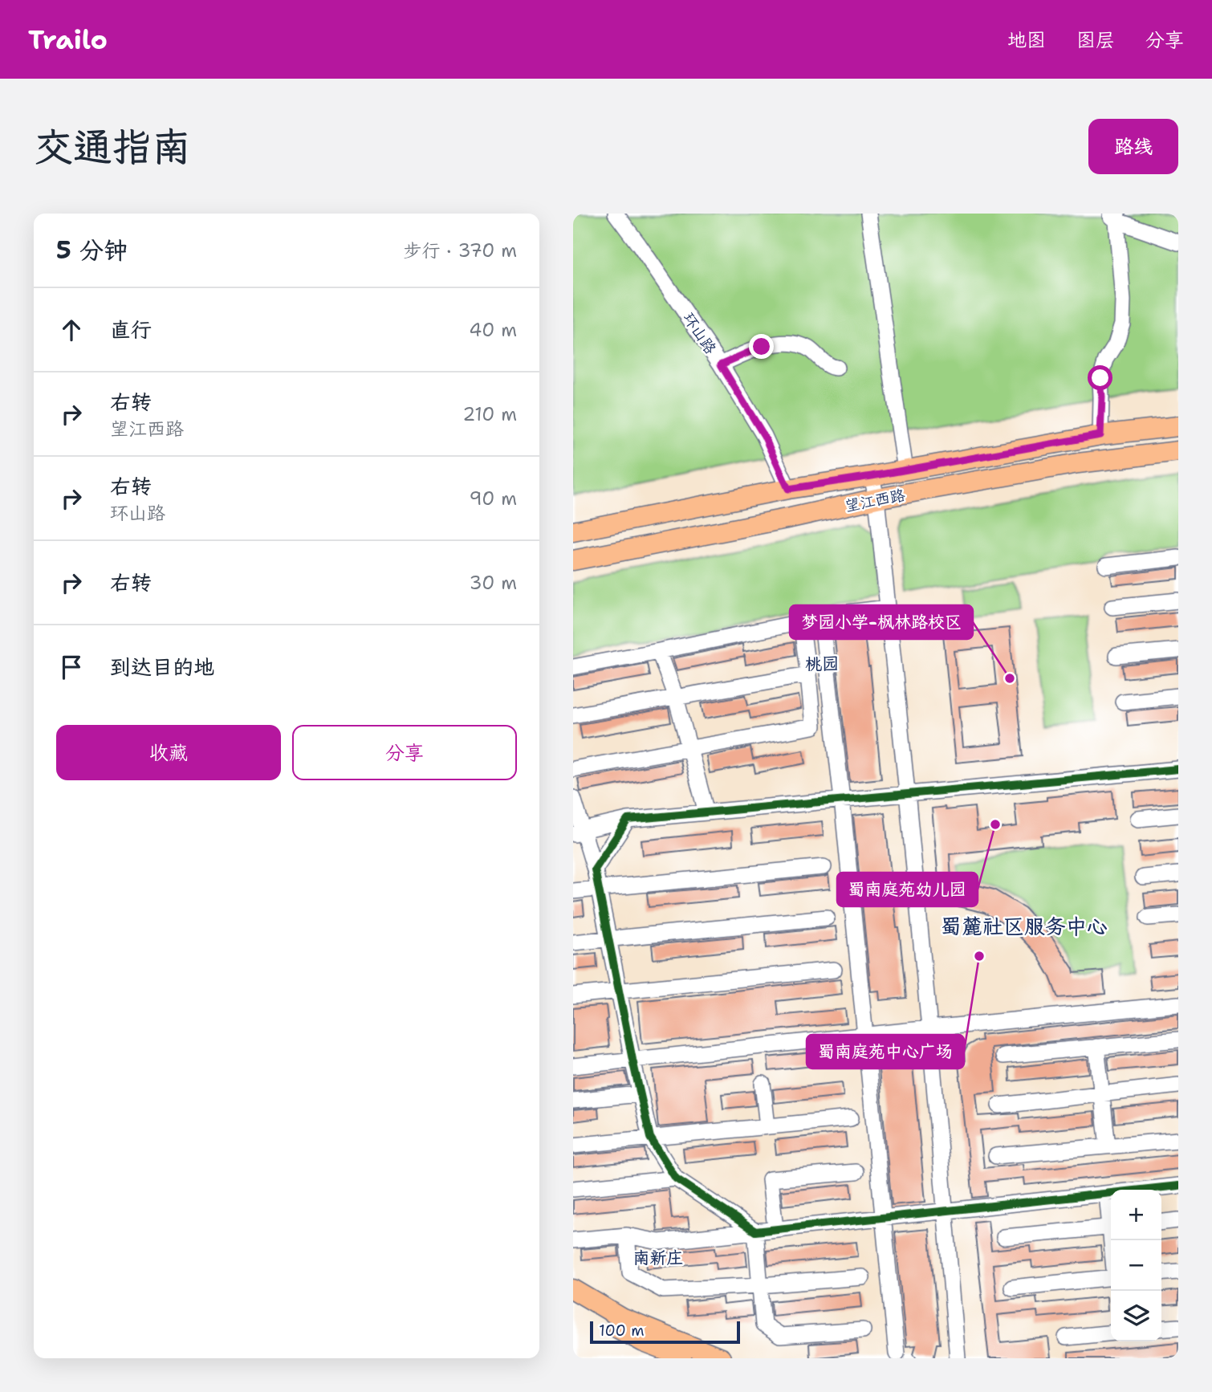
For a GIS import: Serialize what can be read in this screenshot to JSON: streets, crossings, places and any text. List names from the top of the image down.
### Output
{
  "streets": {
    "main road": ["望江西路"],
    "street": ["环山路"]
  },
  "crossings": [
    ["环山路", "望江西路"]
  ],
  "districts": ["桃园", "蜀麓社区服务中心", "南新庄"],
  "places": ["梦园小学-枫林路校区", "蜀南庭苑幼儿园", "蜀南庭苑中心广场"],
  "scale_bar": "100 m",
  "page": {
    "header": "Trailo",
    "nav": ["地图", "图层", "分享"],
    "buttons": [
      "路线",
      ["收藏", "分享"]
    ],
    "title": "交通指南",
    "heading": ["5 分钟", "步行 · 370 m"],
    "list": [
      ["直行", "40 m"],
      ["右转", "望江西路", "210 m"],
      ["右转", "环山路", "90 m"],
      ["右转", "30 m"],
      "到达目的地"
    ],
    "map_buttons": ["+", "−"],
    "scale": "100 m"
  }
}
